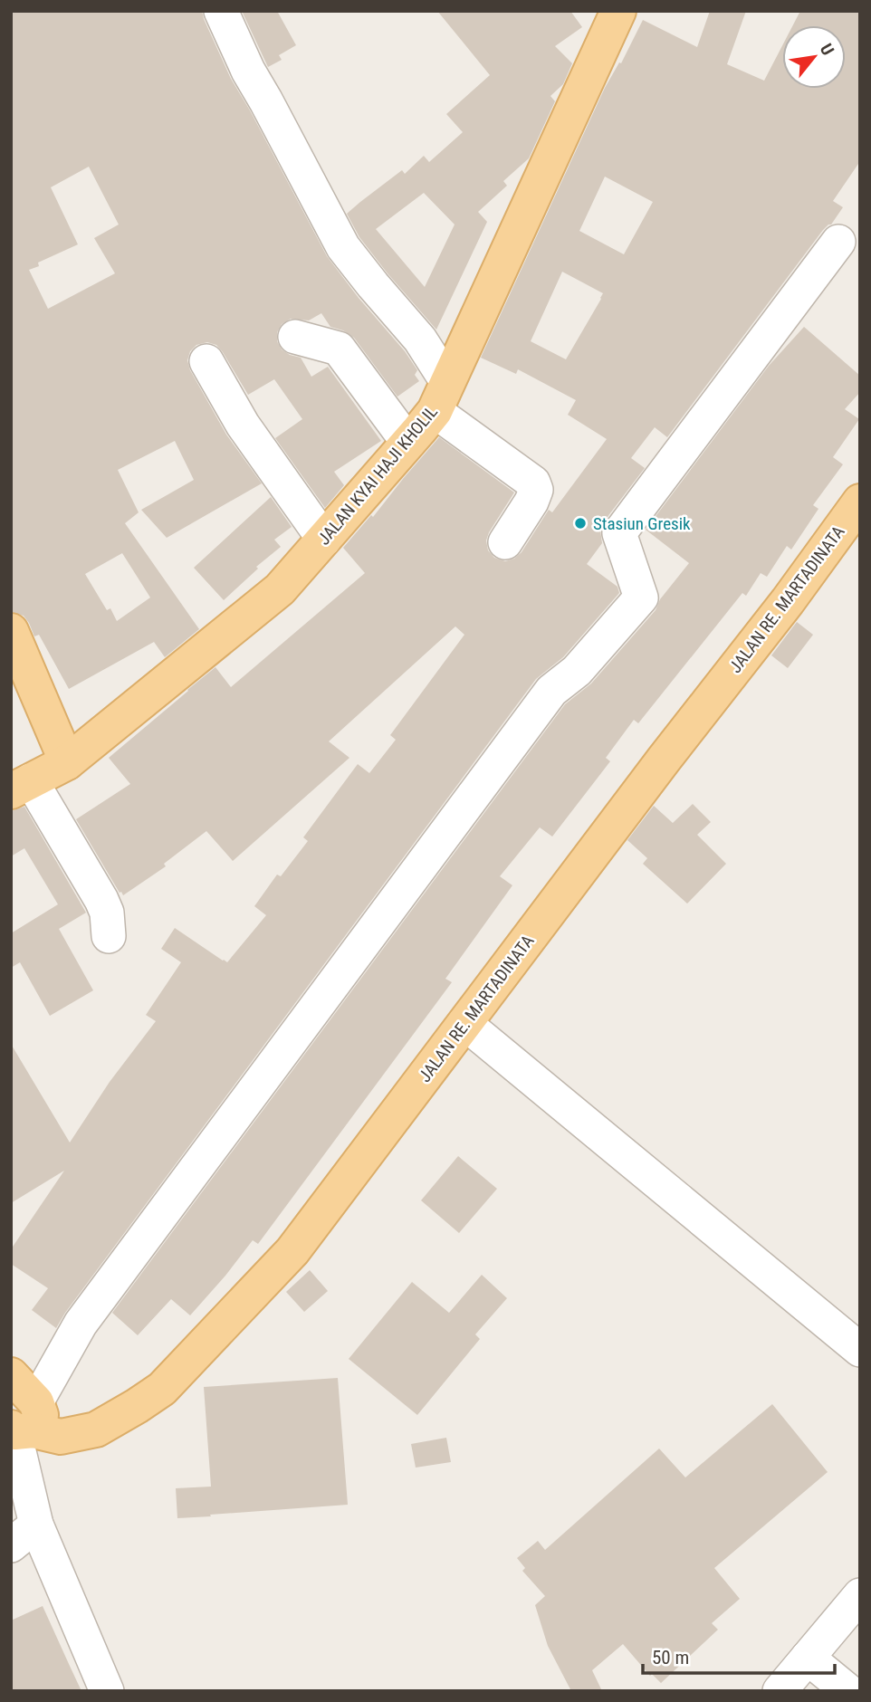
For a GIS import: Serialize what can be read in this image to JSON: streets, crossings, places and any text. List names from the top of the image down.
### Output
{
  "streets": {
    "main road": ["JALAN KYAI HAJI KHOLIL", "JALAN RE. MARTADINATA"]
  },
  "places": ["Stasiun Gresik"],
  "scale_bar": "50 m",
  "north": "top right"
}
